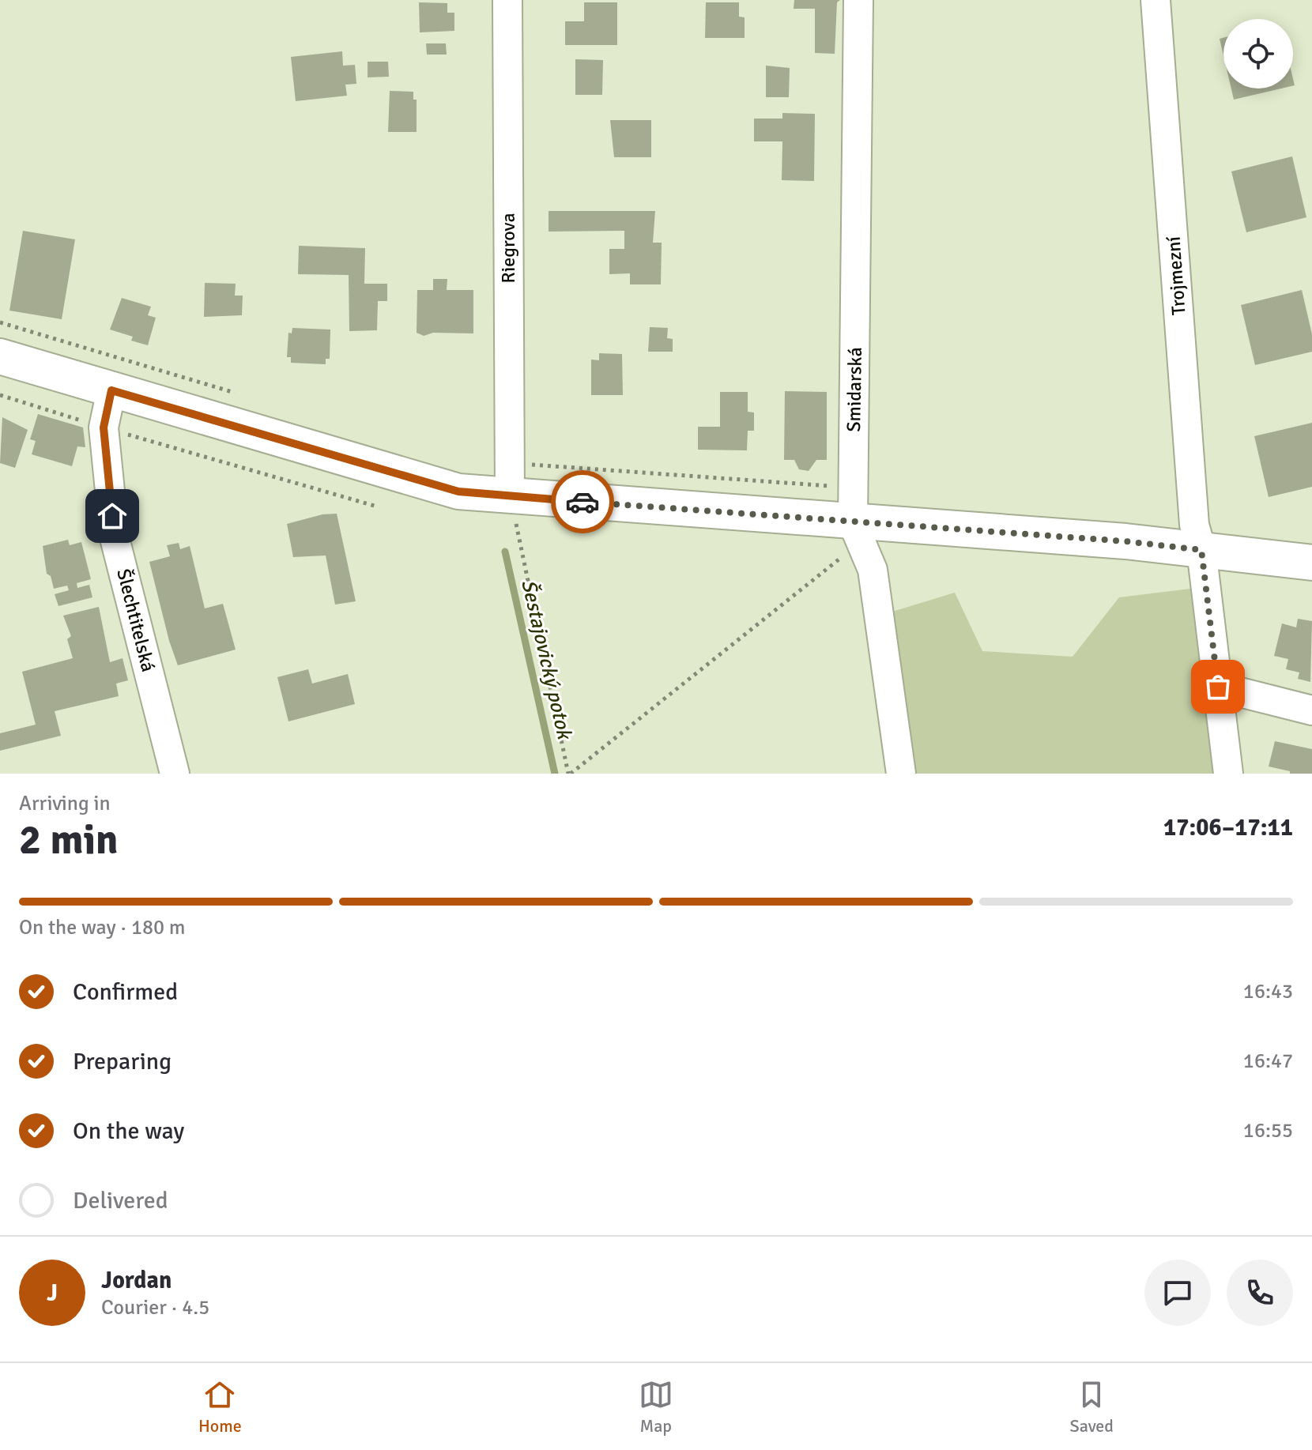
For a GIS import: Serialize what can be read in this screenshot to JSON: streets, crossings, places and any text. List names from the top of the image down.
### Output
{
  "streets": {
    "street": [
      "Riegrova",
      "Trojmezní",
      "Smidarská",
      "Šlechtitelská"
    ]
  },
  "water": ["Šestajovický potok"],
  "page": {
    "heading": ["2 min", "Arriving in", "17:06–17:11"],
    "panel": ["Jordan", "Courier · 4.5"],
    "bar": "On the way · 180 m",
    "list": [
      ["Confirmed", "16:43"],
      ["Preparing", "16:47"],
      ["On the way", "16:55"],
      "Delivered"
    ],
    "round": "J",
    "tabs": ["Home", "Map", "Saved"]
  }
}
